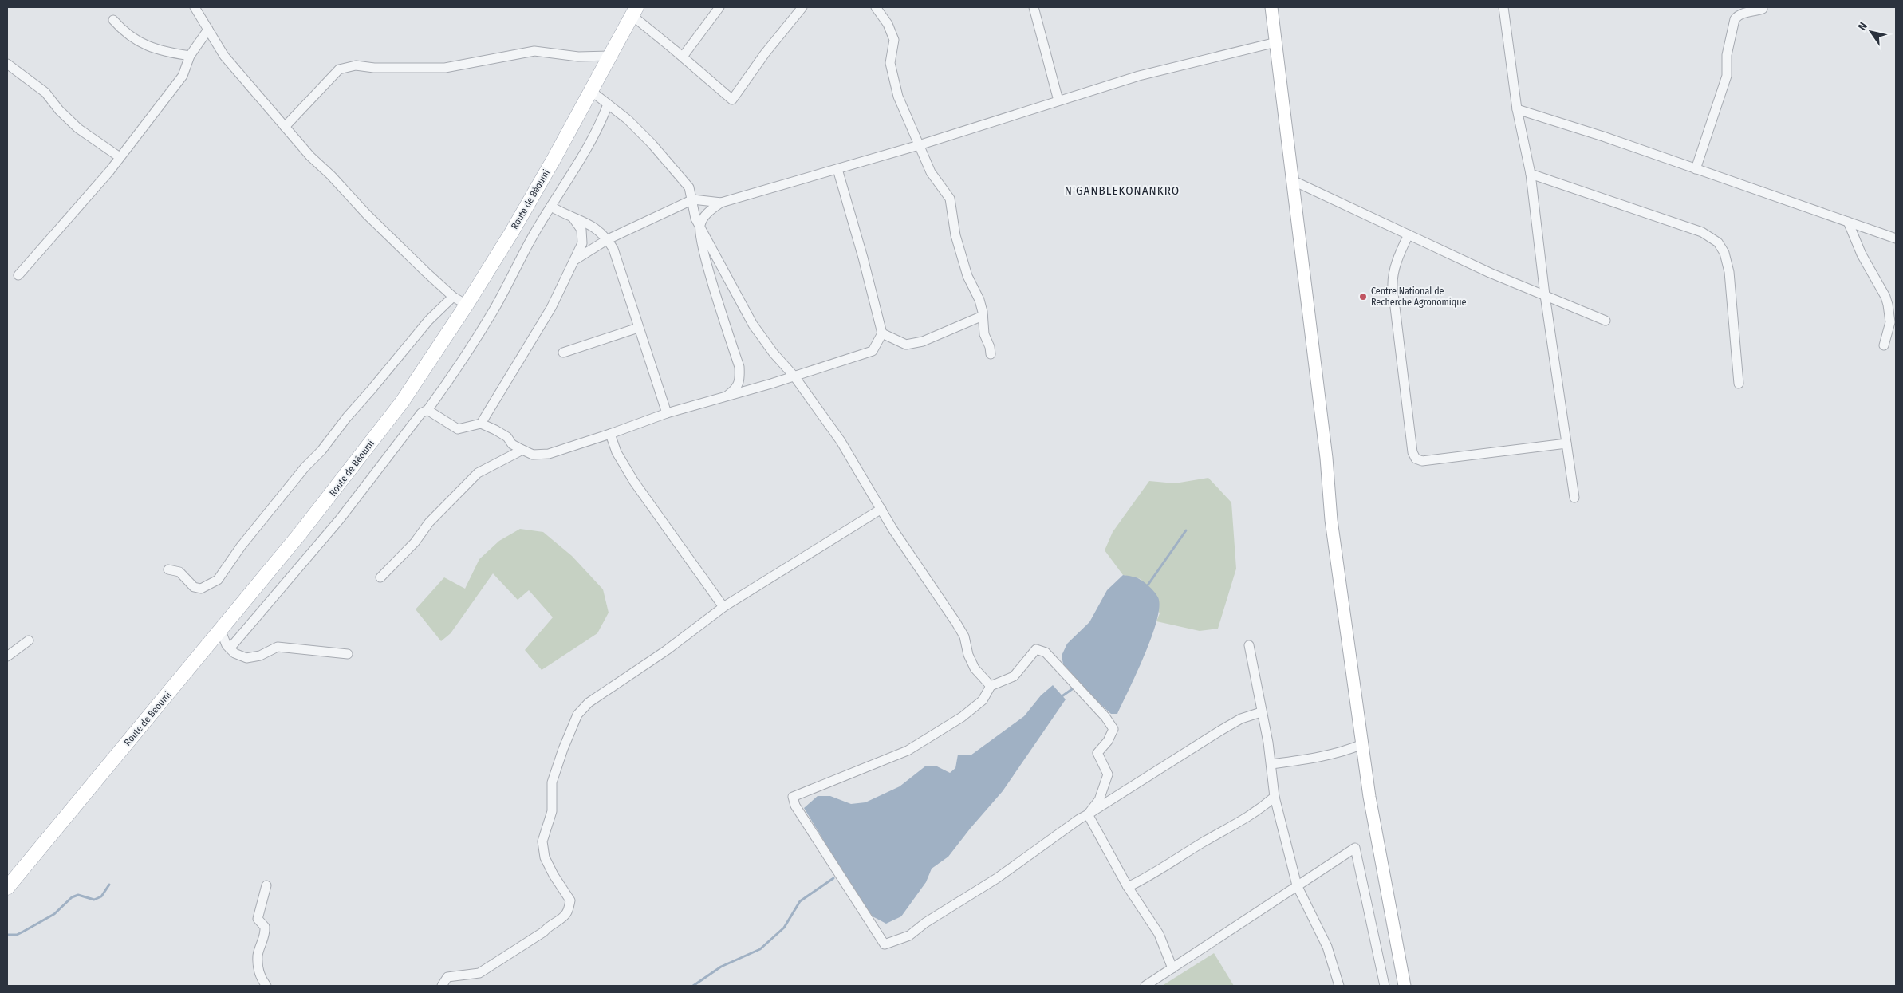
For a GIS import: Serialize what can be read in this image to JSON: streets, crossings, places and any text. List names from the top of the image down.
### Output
{
  "streets": {
    "main road": ["Route de Béoumi"]
  },
  "districts": ["N'GANBLEKONANKRO"],
  "places": ["Centre National de Recherche Agronomique"],
  "north": "top left"
}
